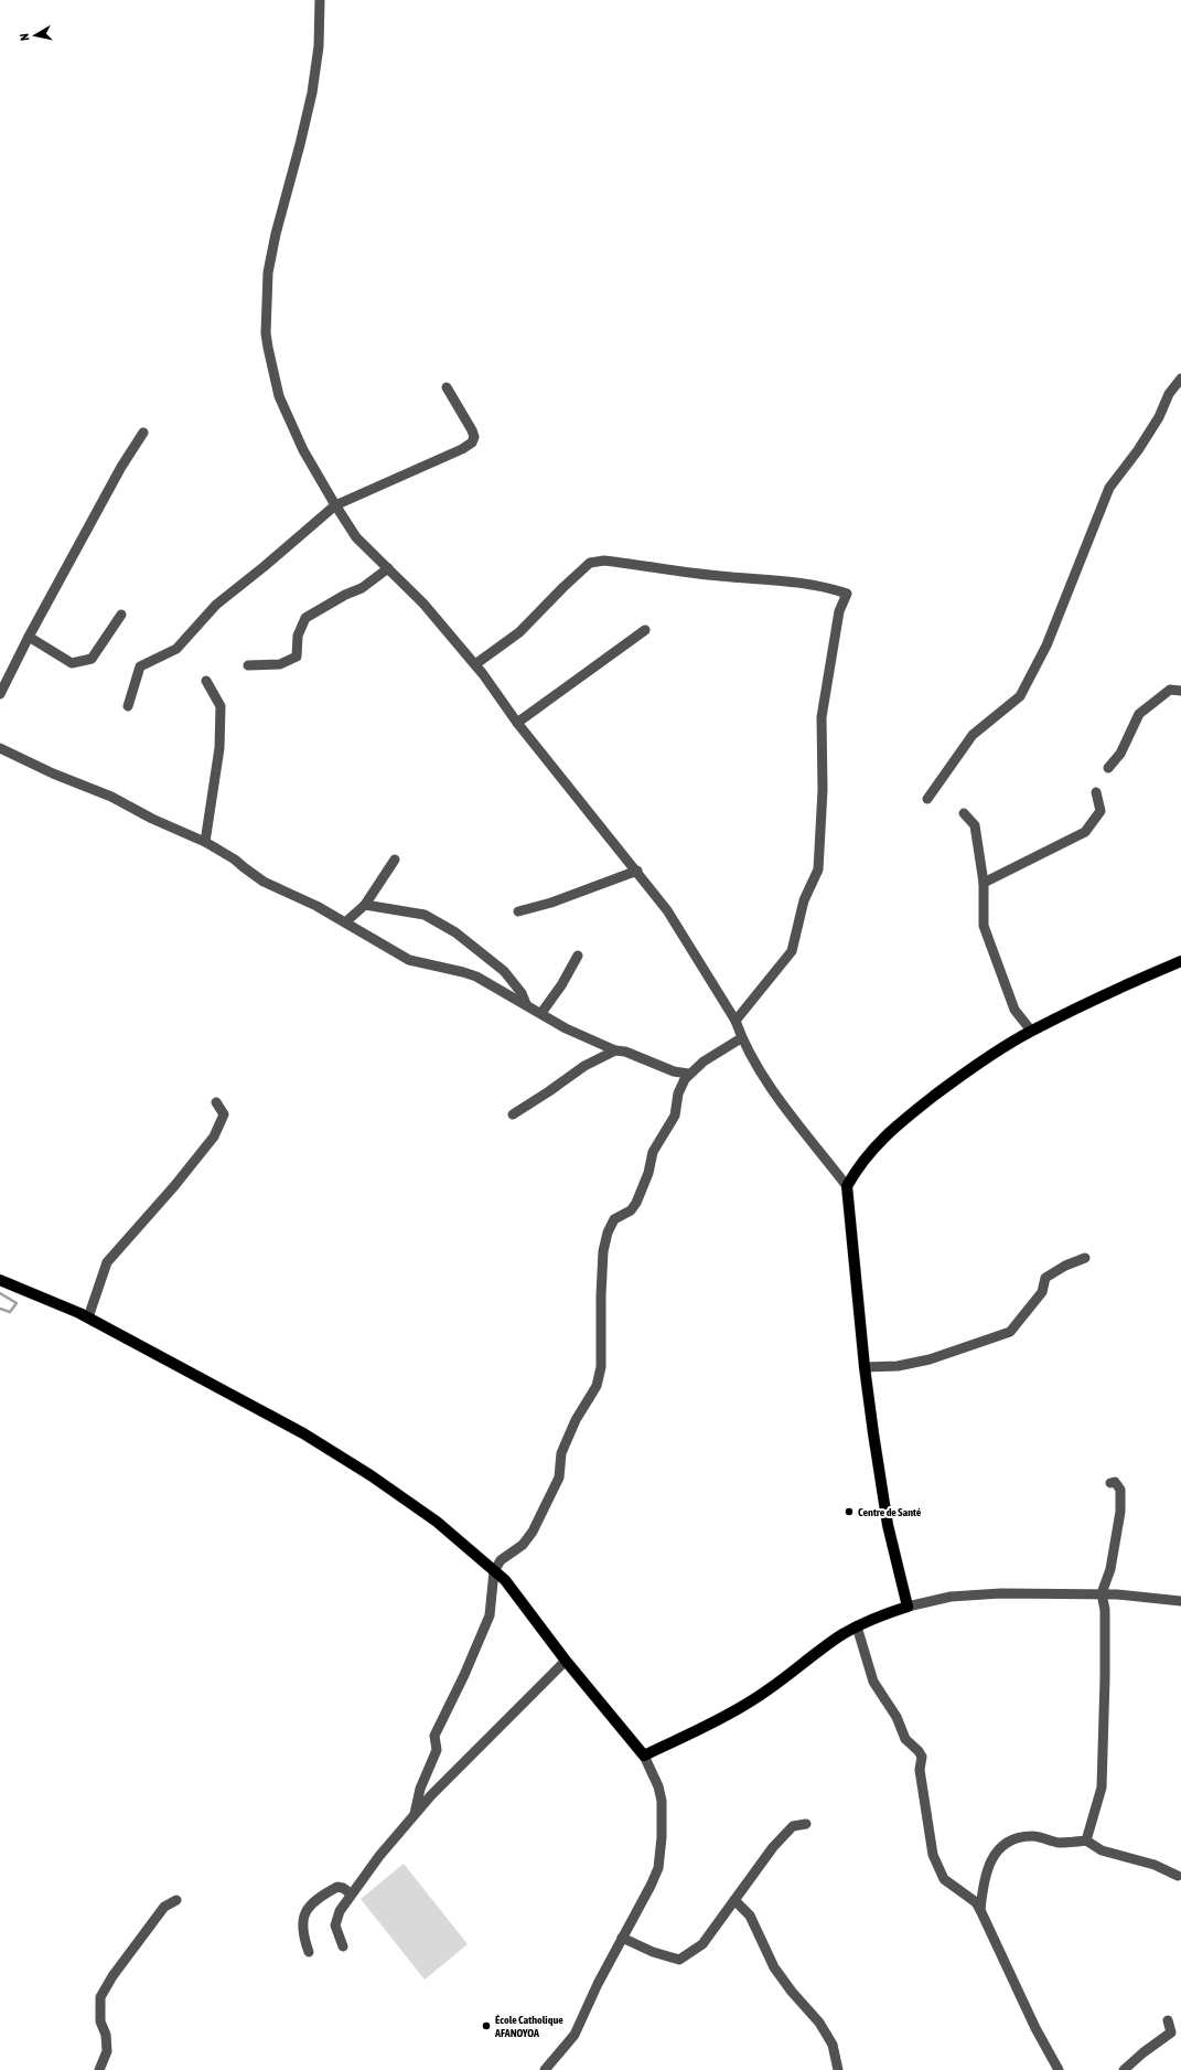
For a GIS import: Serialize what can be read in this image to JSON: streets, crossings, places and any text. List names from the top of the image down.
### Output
{
  "places": ["Centre de Santé", "École Catholique AFANOYOA"],
  "north": "left"
}
